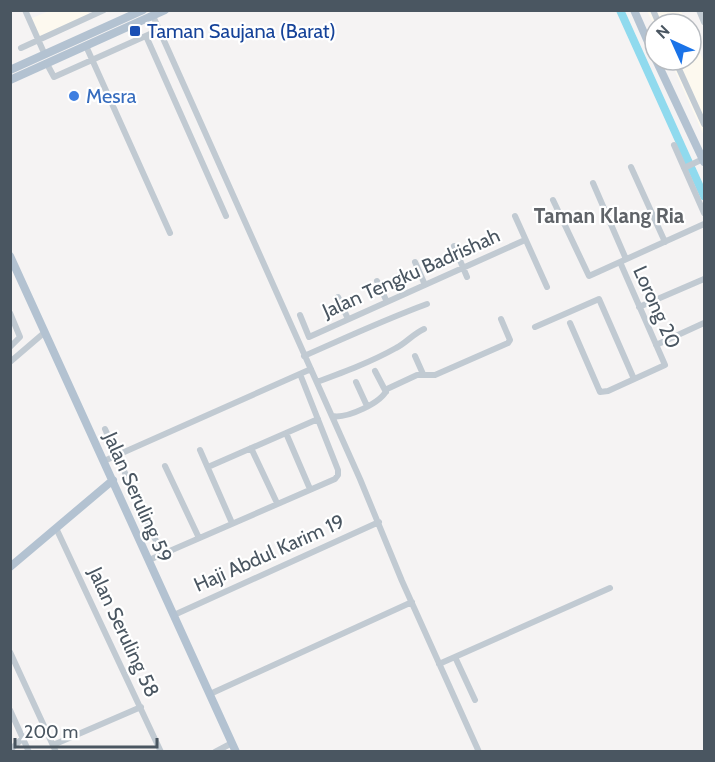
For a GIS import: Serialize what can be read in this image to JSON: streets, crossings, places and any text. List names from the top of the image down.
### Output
{
  "streets": {
    "main road": ["Jalan Seruling 59"],
    "street": [
      "Jalan Tengku Badrishah",
      "Lorong 20",
      "Haji Abdul Karim 19",
      "Jalan Seruling 58"
    ]
  },
  "crossings": [
    ["Jalan Seruling 59", "Haji Abdul Karim 19"]
  ],
  "districts": ["Taman Klang Ria"],
  "places": {
    "transit": ["Taman Saujana (Barat)"],
    "other": ["Mesra"]
  },
  "scale_bar": "200 m",
  "north": "top left"
}
